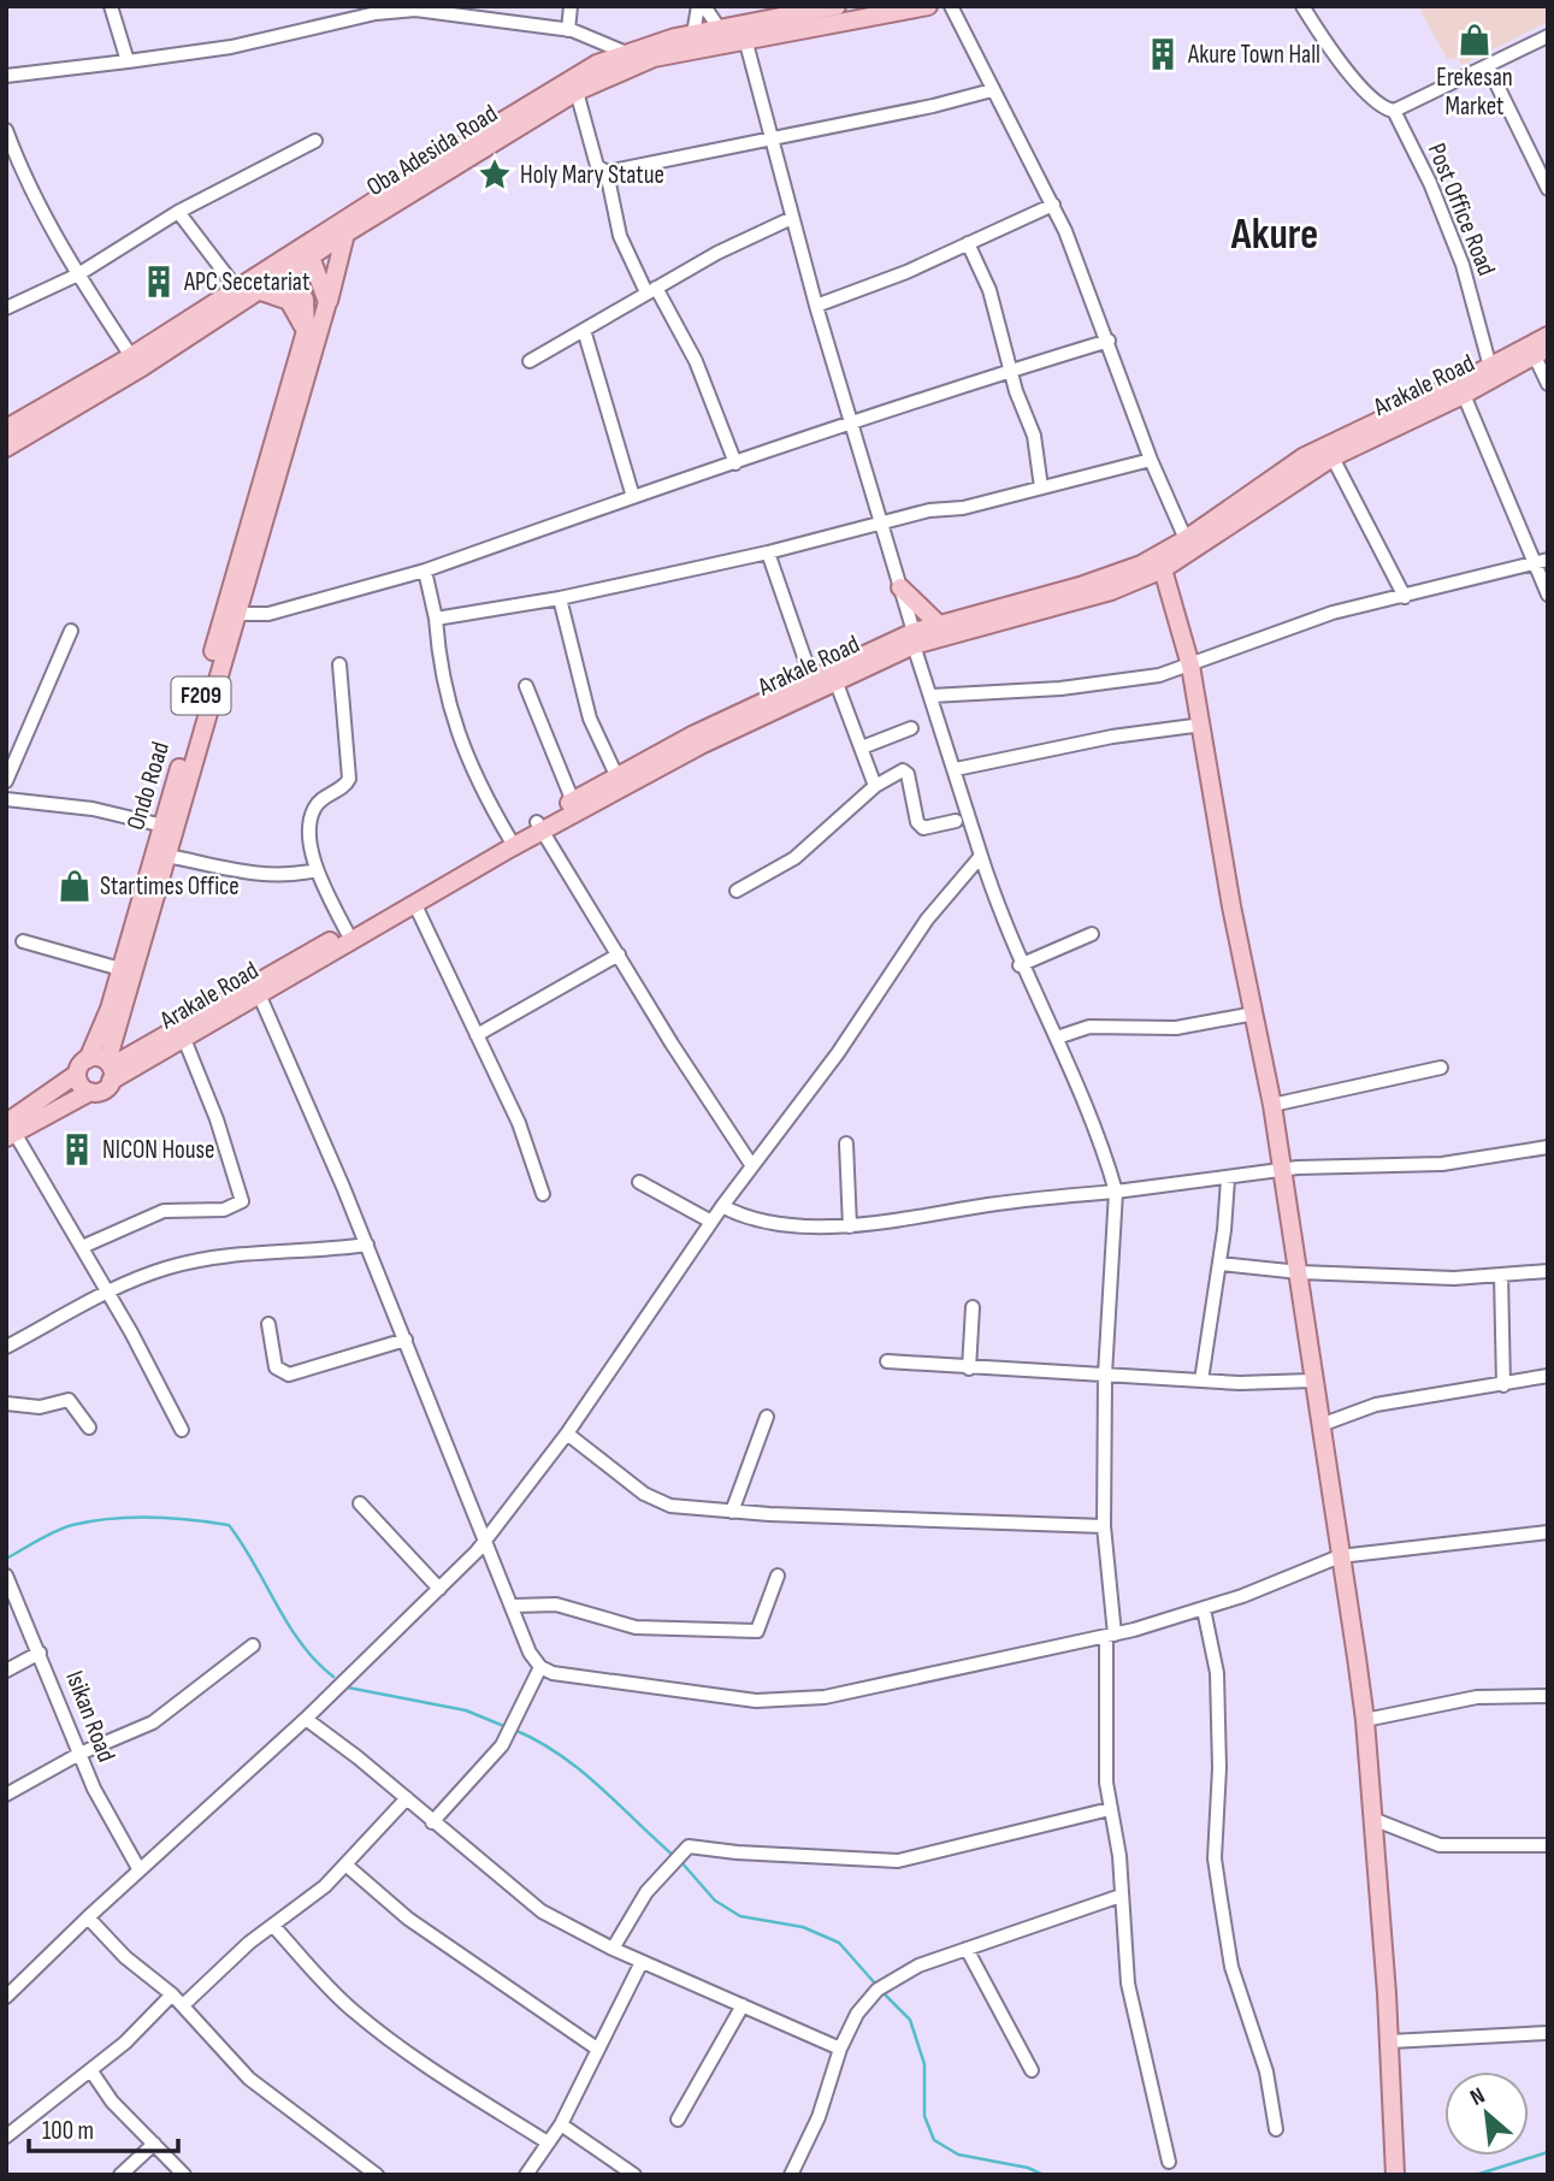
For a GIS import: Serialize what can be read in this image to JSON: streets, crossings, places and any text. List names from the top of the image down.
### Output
{
  "streets": {
    "main road": [
      "Oba Adesida Road",
      "Arakale Road",
      "F209",
      "Ondo Road"
    ],
    "street": ["Post Office Road", "Isikan Road"]
  },
  "crossings": [
    ["Oba Adesida Road", "F209"],
    ["Post Office Road", "Arakale Road"],
    ["Arakale Road", "Ondo Road"],
    ["F209", "Ondo Road"]
  ],
  "districts": ["Akure"],
  "places": {
    "shop": ["Erekesan Market", "Startimes Office"],
    "building": ["Akure Town Hall", "APC Secetariat", "NICON House"],
    "place": ["Holy Mary Statue"]
  },
  "scale_bar": "100 m",
  "north": "top left"
}
